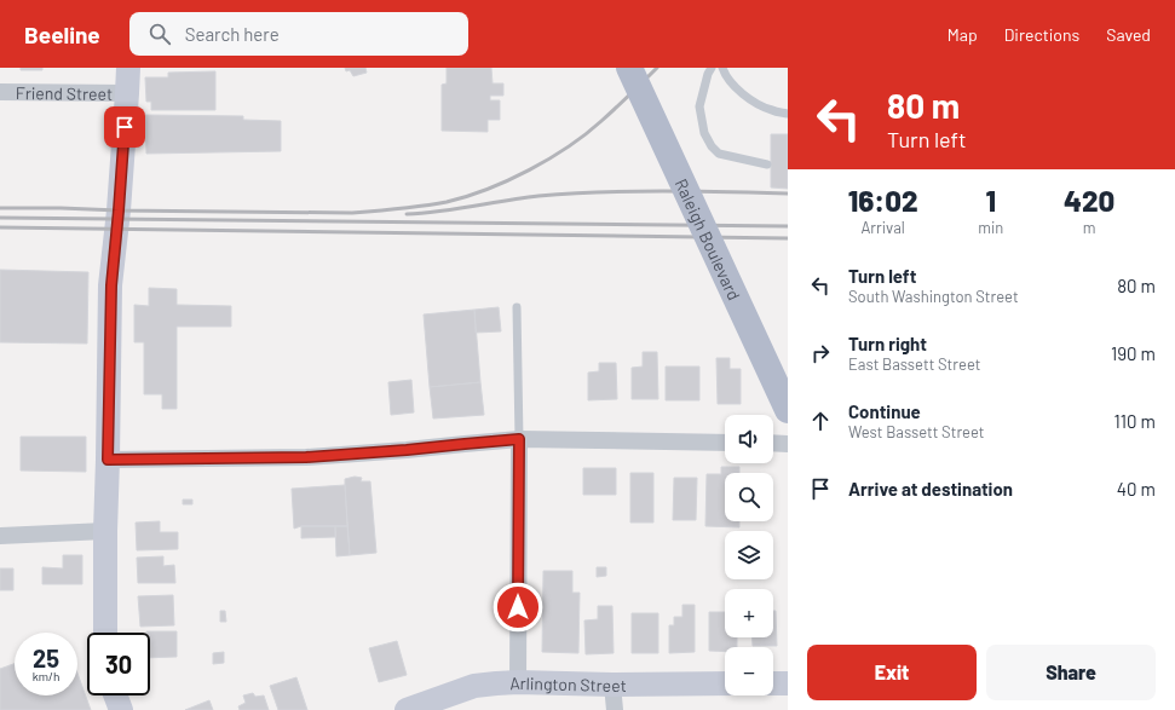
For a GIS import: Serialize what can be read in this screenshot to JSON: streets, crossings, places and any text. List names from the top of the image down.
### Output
{
  "streets": {
    "main road": ["Raleigh Boulevard"],
    "street": ["Friend Street", "Arlington Street"]
  },
  "page": {
    "header": "Beeline",
    "search": "Search here",
    "nav": ["Map", "Directions", "Saved"],
    "turn": ["80 m", "Turn left"],
    "eta": [
      "16:02",
      "Arrival",
      "1",
      "min",
      "420",
      "m"
    ],
    "list": [
      {
        "name": "Turn left",
        "note": "South Washington Street",
        "value": "80 m"
      },
      {
        "name": "Turn right",
        "note": "East Bassett Street",
        "value": "190 m"
      },
      {
        "name": "Continue",
        "note": "West Bassett Street",
        "value": "110 m"
      },
      {
        "name": "Arrive at destination",
        "value": "40 m"
      }
    ],
    "map_buttons": ["+", "−"],
    "speed": "25 km/h",
    "limit": "30",
    "buttons": ["Exit", "Share"]
  }
}
